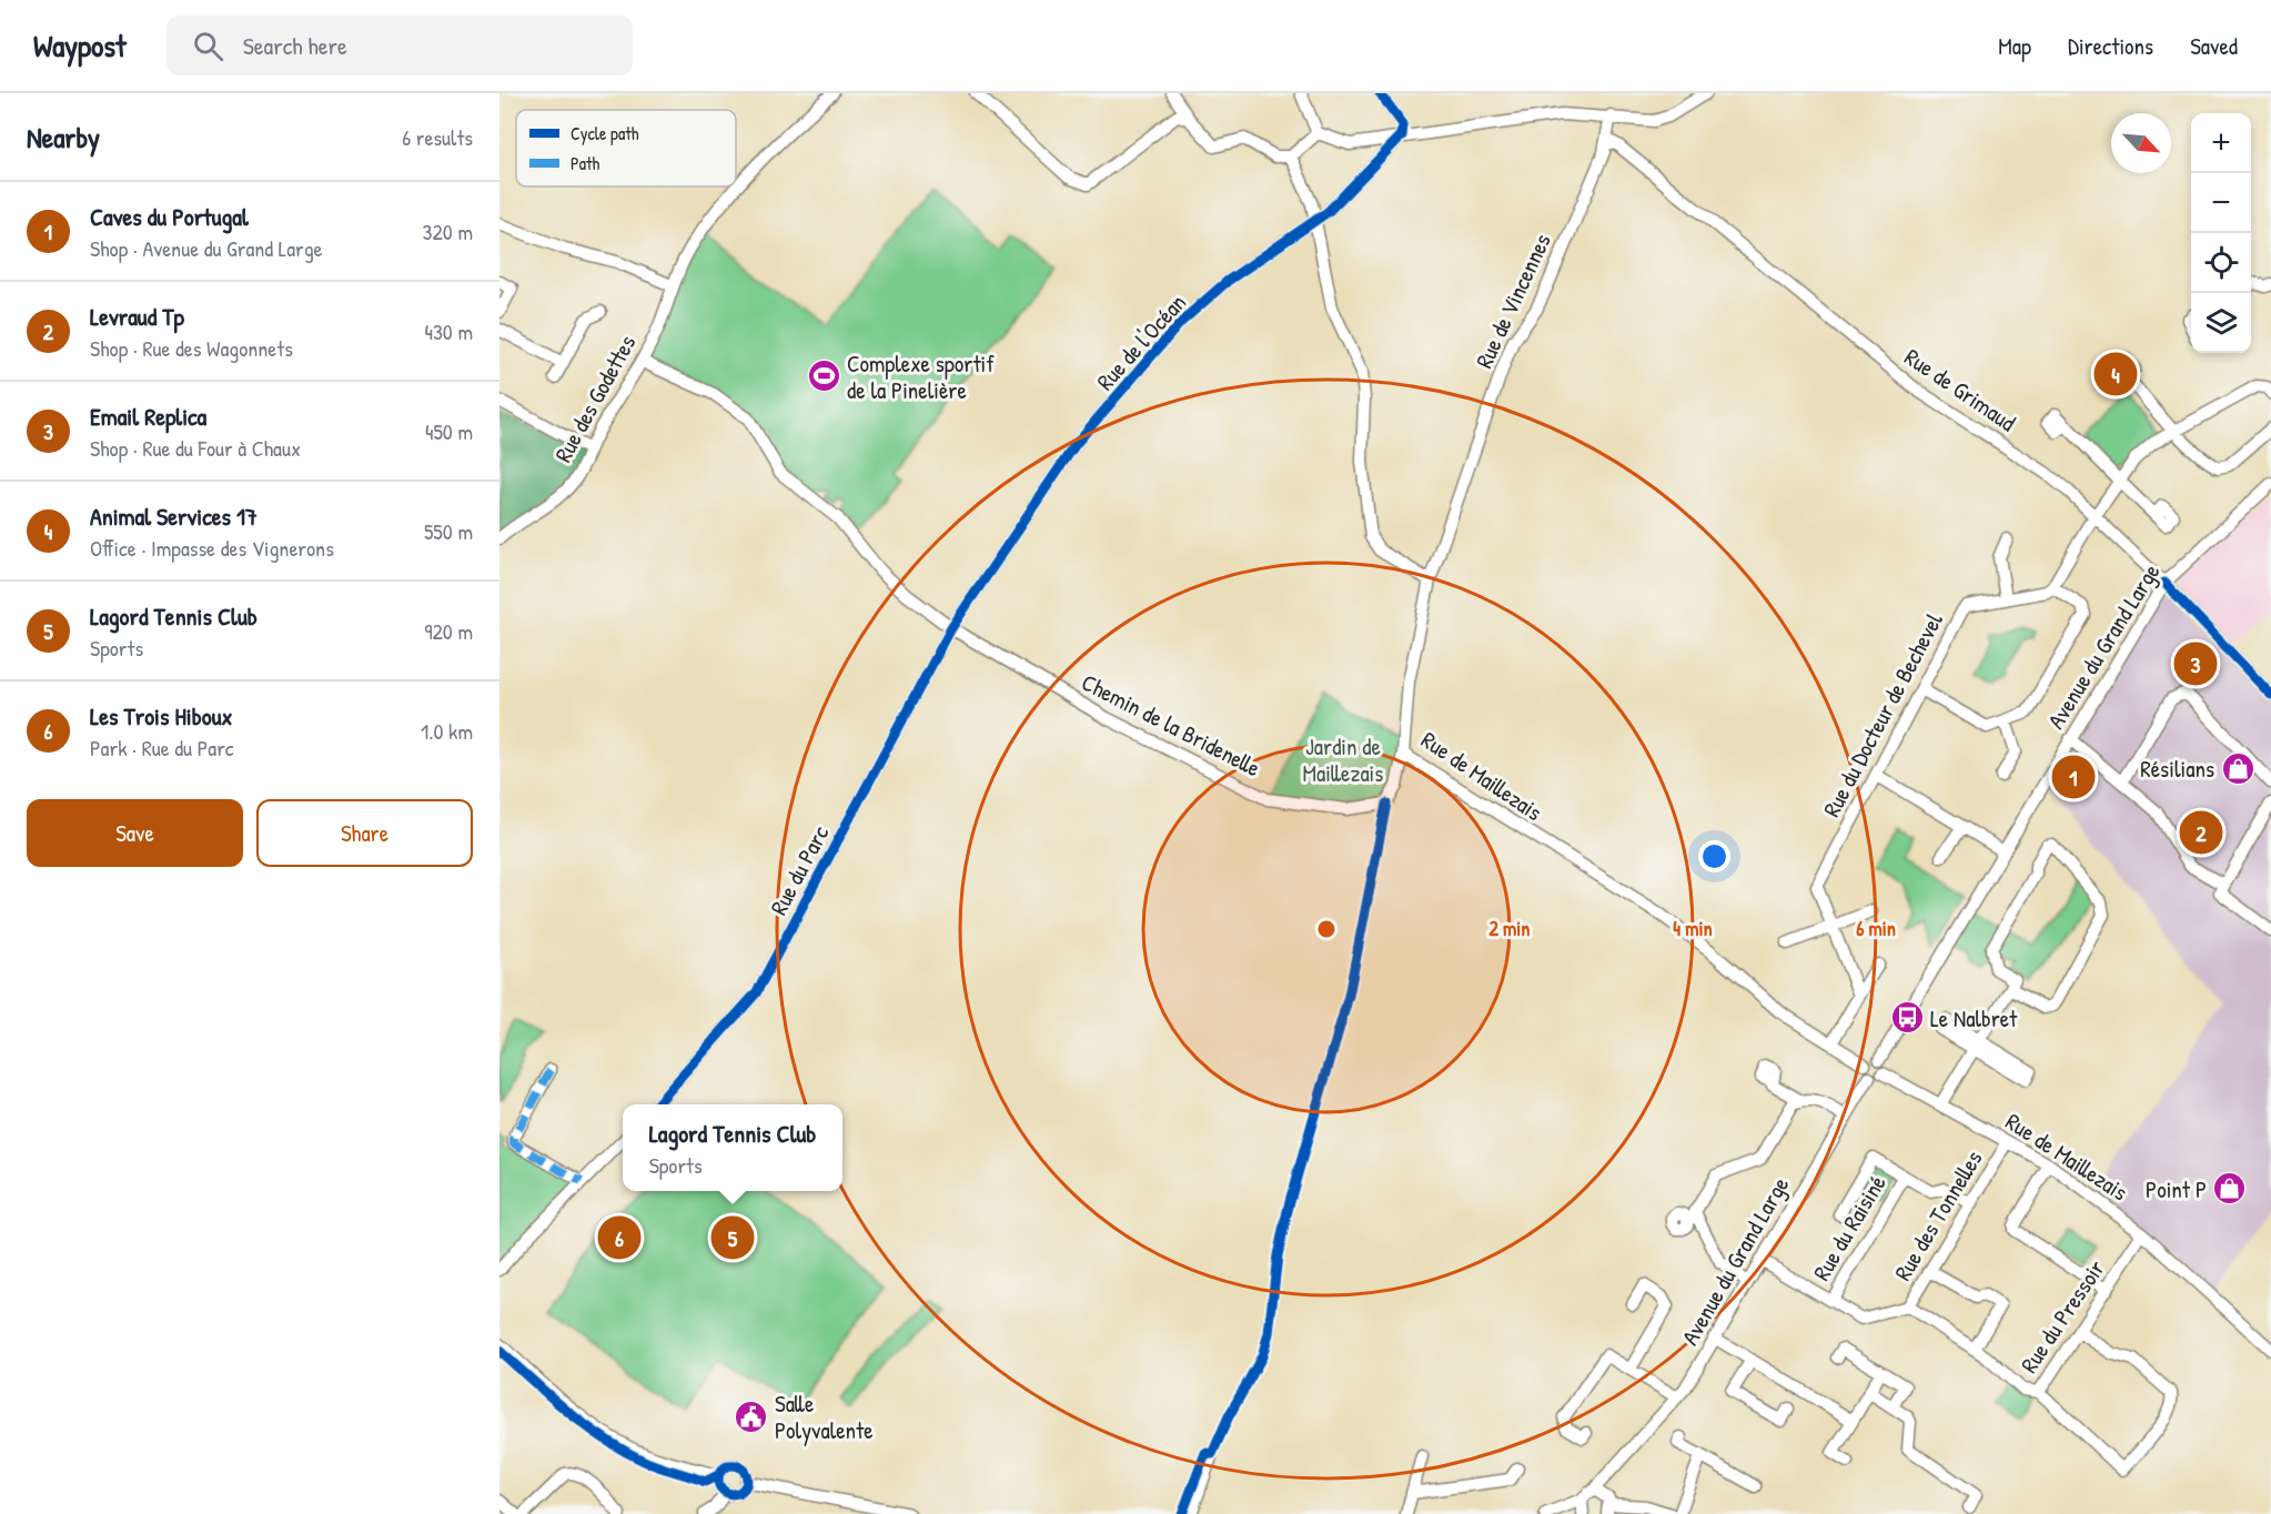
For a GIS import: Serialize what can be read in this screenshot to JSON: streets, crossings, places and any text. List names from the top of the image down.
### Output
{
  "streets": {
    "street": [
      "Rue de Vincennes",
      "Rue de l'Océan",
      "Rue de Grimaud",
      "Rue des Godettes",
      "Avenue du Grand Large",
      "Rue du Docteur de Bechevel",
      "Chemin de la Bridenelle",
      "Rue de Maillezais",
      "Rue du Parc",
      "Rue des Tonnelles",
      "Rue du Raisiné",
      "Rue du Pressoir"
    ]
  },
  "crossings": [
    ["Rue de Vincennes", "Rue de Grimaud"],
    ["Rue de Vincennes", "Rue de Maillezais"],
    ["Rue de l'Océan", "Chemin de la Bridenelle"],
    ["Rue de l'Océan", "Rue du Parc"],
    ["Rue de Grimaud", "Avenue du Grand Large"],
    ["Rue des Godettes", "Chemin de la Bridenelle"],
    ["Avenue du Grand Large", "Rue de Maillezais"],
    ["Avenue du Grand Large", "Rue des Tonnelles"],
    ["Chemin de la Bridenelle", "Rue de Maillezais"],
    ["Chemin de la Bridenelle", "Rue du Parc"],
    ["Rue de Maillezais", "Rue des Tonnelles"],
    ["Rue de Maillezais", "Rue du Pressoir"],
    ["Rue des Tonnelles", "Rue du Raisiné"],
    ["Rue des Tonnelles", "Rue du Pressoir"]
  ],
  "parks": ["Jardin de Maillezais"],
  "places": {
    "sports": ["Complexe sportif de la Pinelière"],
    "shop": ["Résilians", "Point P"],
    "bus stop": ["Le Nalbret"],
    "public building": ["Salle Polyvalente"]
  },
  "legend": ["Cycle path", "Path"],
  "north": "bottom right",
  "page": {
    "header": "Waypost",
    "search": "Search here",
    "nav": ["Map", "Directions", "Saved"],
    "heading": ["Nearby", "6 results"],
    "map_buttons": ["+", "−"],
    "list": [
      {
        "mark": "1",
        "name": "Caves du Portugal",
        "note": "Shop · Avenue du Grand Large",
        "value": "320 m"
      },
      {
        "mark": "2",
        "name": "Levraud Tp",
        "note": "Shop · Rue des Wagonnets",
        "value": "430 m"
      },
      {
        "mark": "3",
        "name": "Email Replica",
        "note": "Shop · Rue du Four à Chaux",
        "value": "450 m"
      },
      {
        "mark": "4",
        "name": "Animal Services 17",
        "note": "Office · Impasse des Vignerons",
        "value": "550 m"
      },
      {
        "mark": "5",
        "name": "Lagord Tennis Club",
        "note": "Sports",
        "value": "920 m"
      },
      {
        "mark": "6",
        "name": "Les Trois Hiboux",
        "note": "Park · Rue du Parc",
        "value": "1.0 km"
      }
    ],
    "pins": [
      "4",
      "3",
      "1",
      "2",
      "5",
      "6"
    ],
    "buttons": ["Save", "Share"],
    "popup": ["Lagord Tennis Club", "Sports"]
  },
  "rings": ["2 min", "4 min", "6 min"]
}
